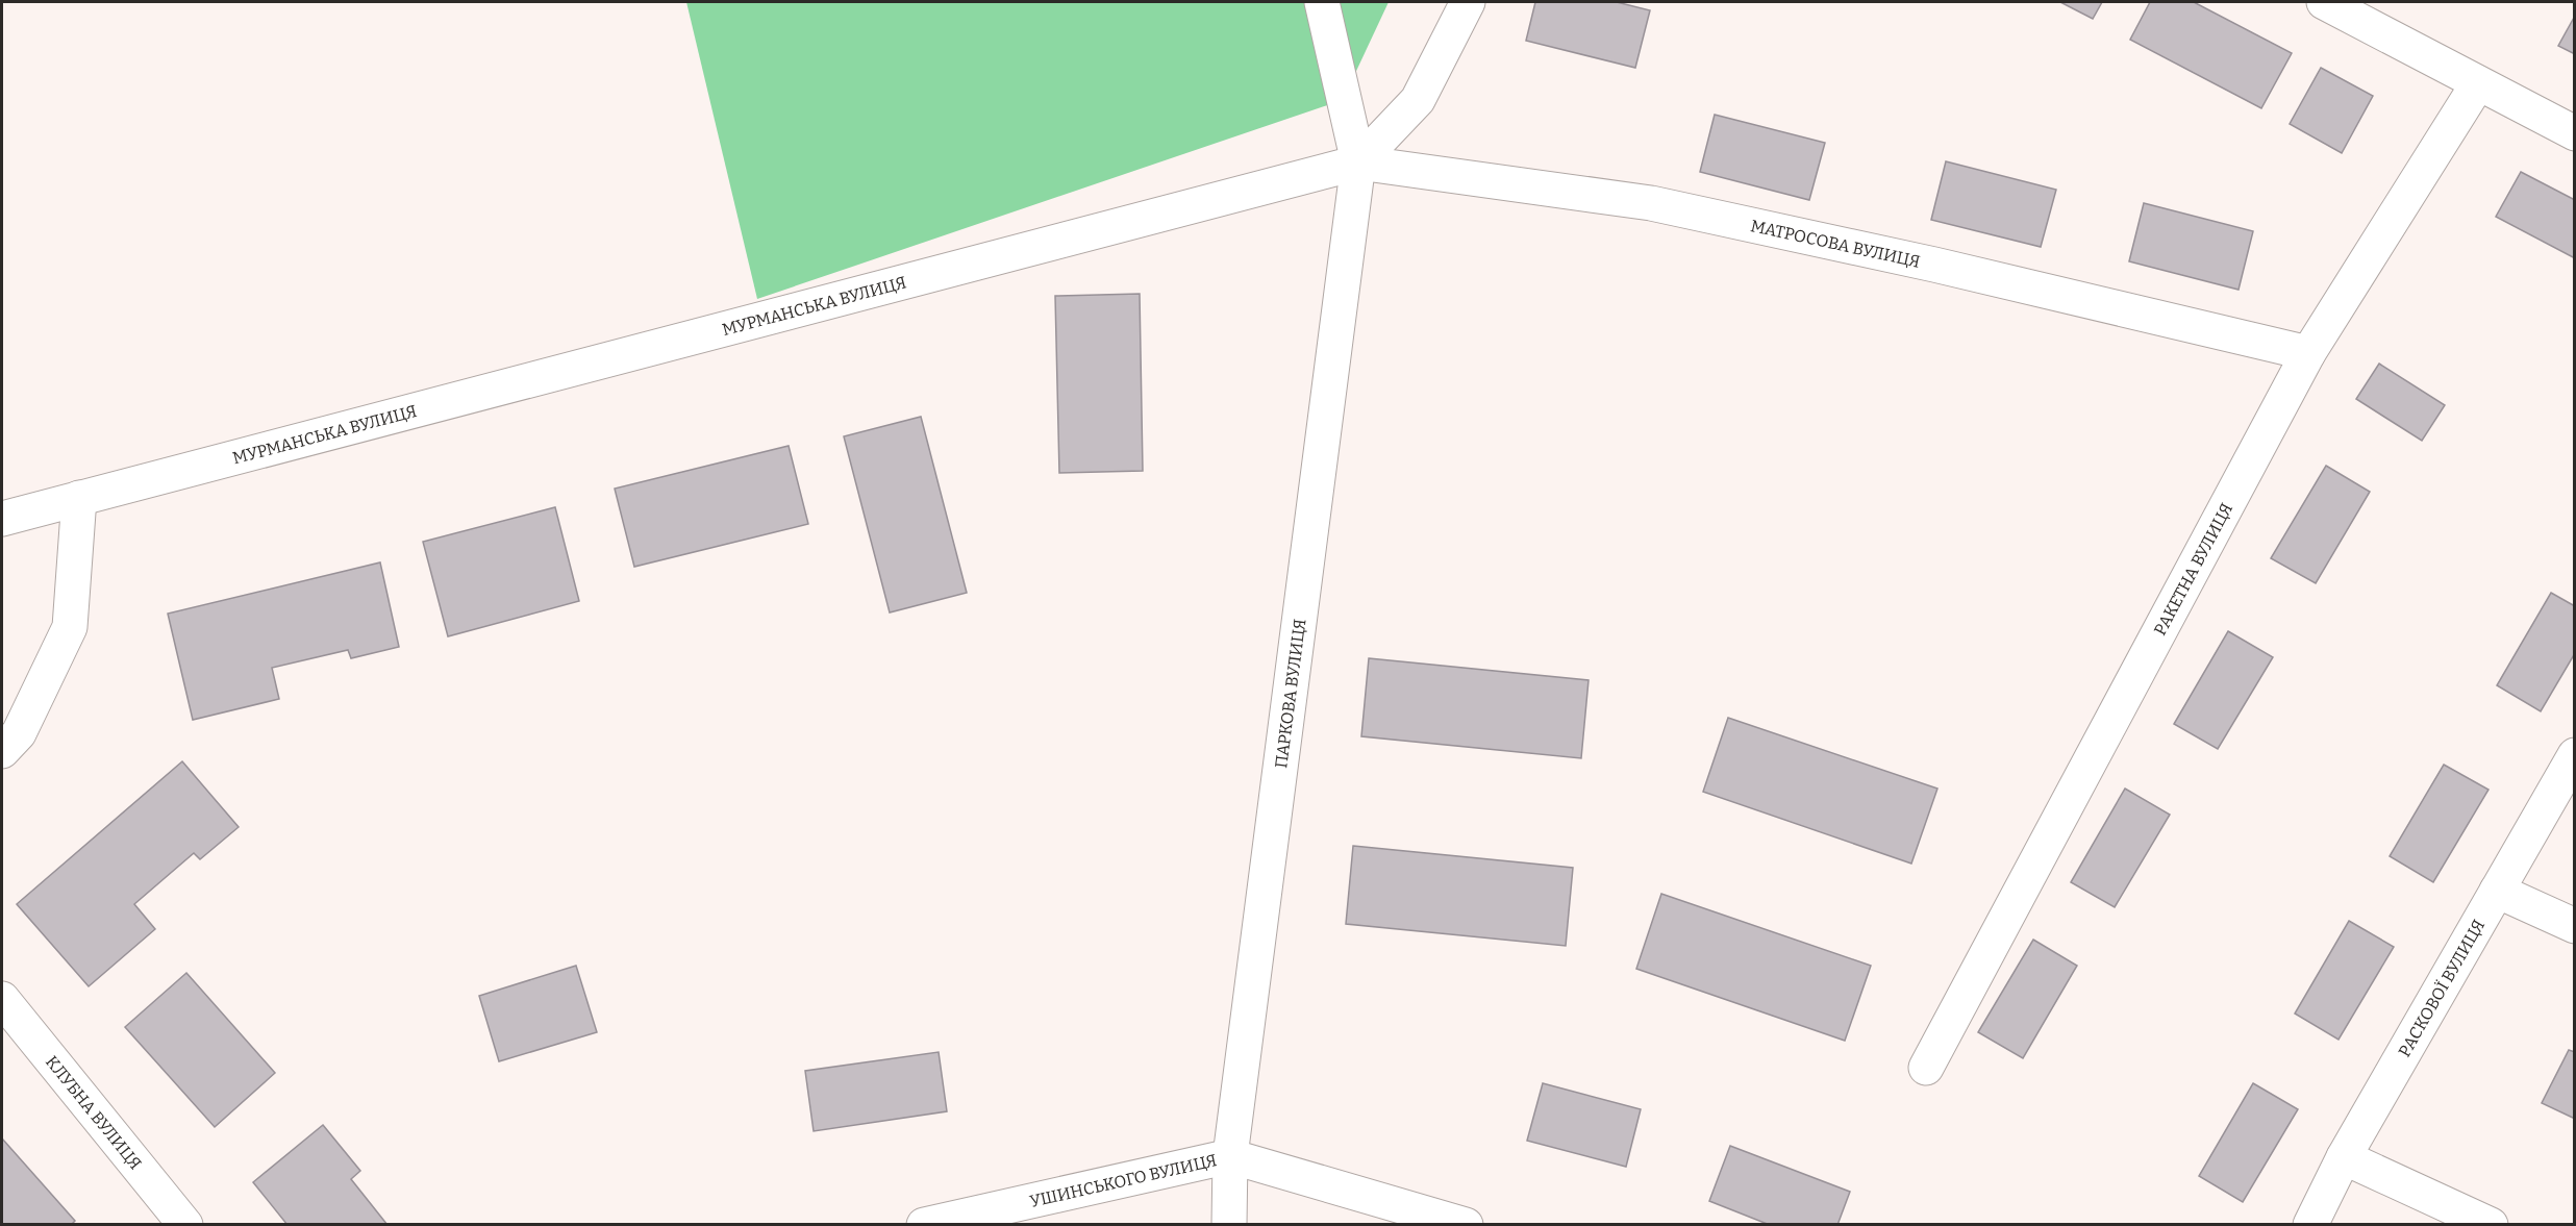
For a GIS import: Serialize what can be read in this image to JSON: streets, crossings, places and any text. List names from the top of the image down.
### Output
{
  "streets": {
    "street": [
      "МАТРОСОВА ВУЛИЦЯ",
      "МУРМАНСЬКА ВУЛИЦЯ",
      "РАКЕТНА ВУЛИЦЯ",
      "ПАРКОВА ВУЛИЦЯ",
      "РАСКОВОЇ ВУЛИЦЯ",
      "КЛУБНА ВУЛИЦЯ",
      "УШИНСЬКОГО ВУЛИЦЯ"
    ]
  },
  "crossings": [
    ["МАТРОСОВА ВУЛИЦЯ", "МУРМАНСЬКА ВУЛИЦЯ"],
    ["МАТРОСОВА ВУЛИЦЯ", "РАКЕТНА ВУЛИЦЯ"],
    ["МАТРОСОВА ВУЛИЦЯ", "ПАРКОВА ВУЛИЦЯ"],
    ["МУРМАНСЬКА ВУЛИЦЯ", "ПАРКОВА ВУЛИЦЯ"],
    ["ПАРКОВА ВУЛИЦЯ", "УШИНСЬКОГО ВУЛИЦЯ"]
  ]
}
